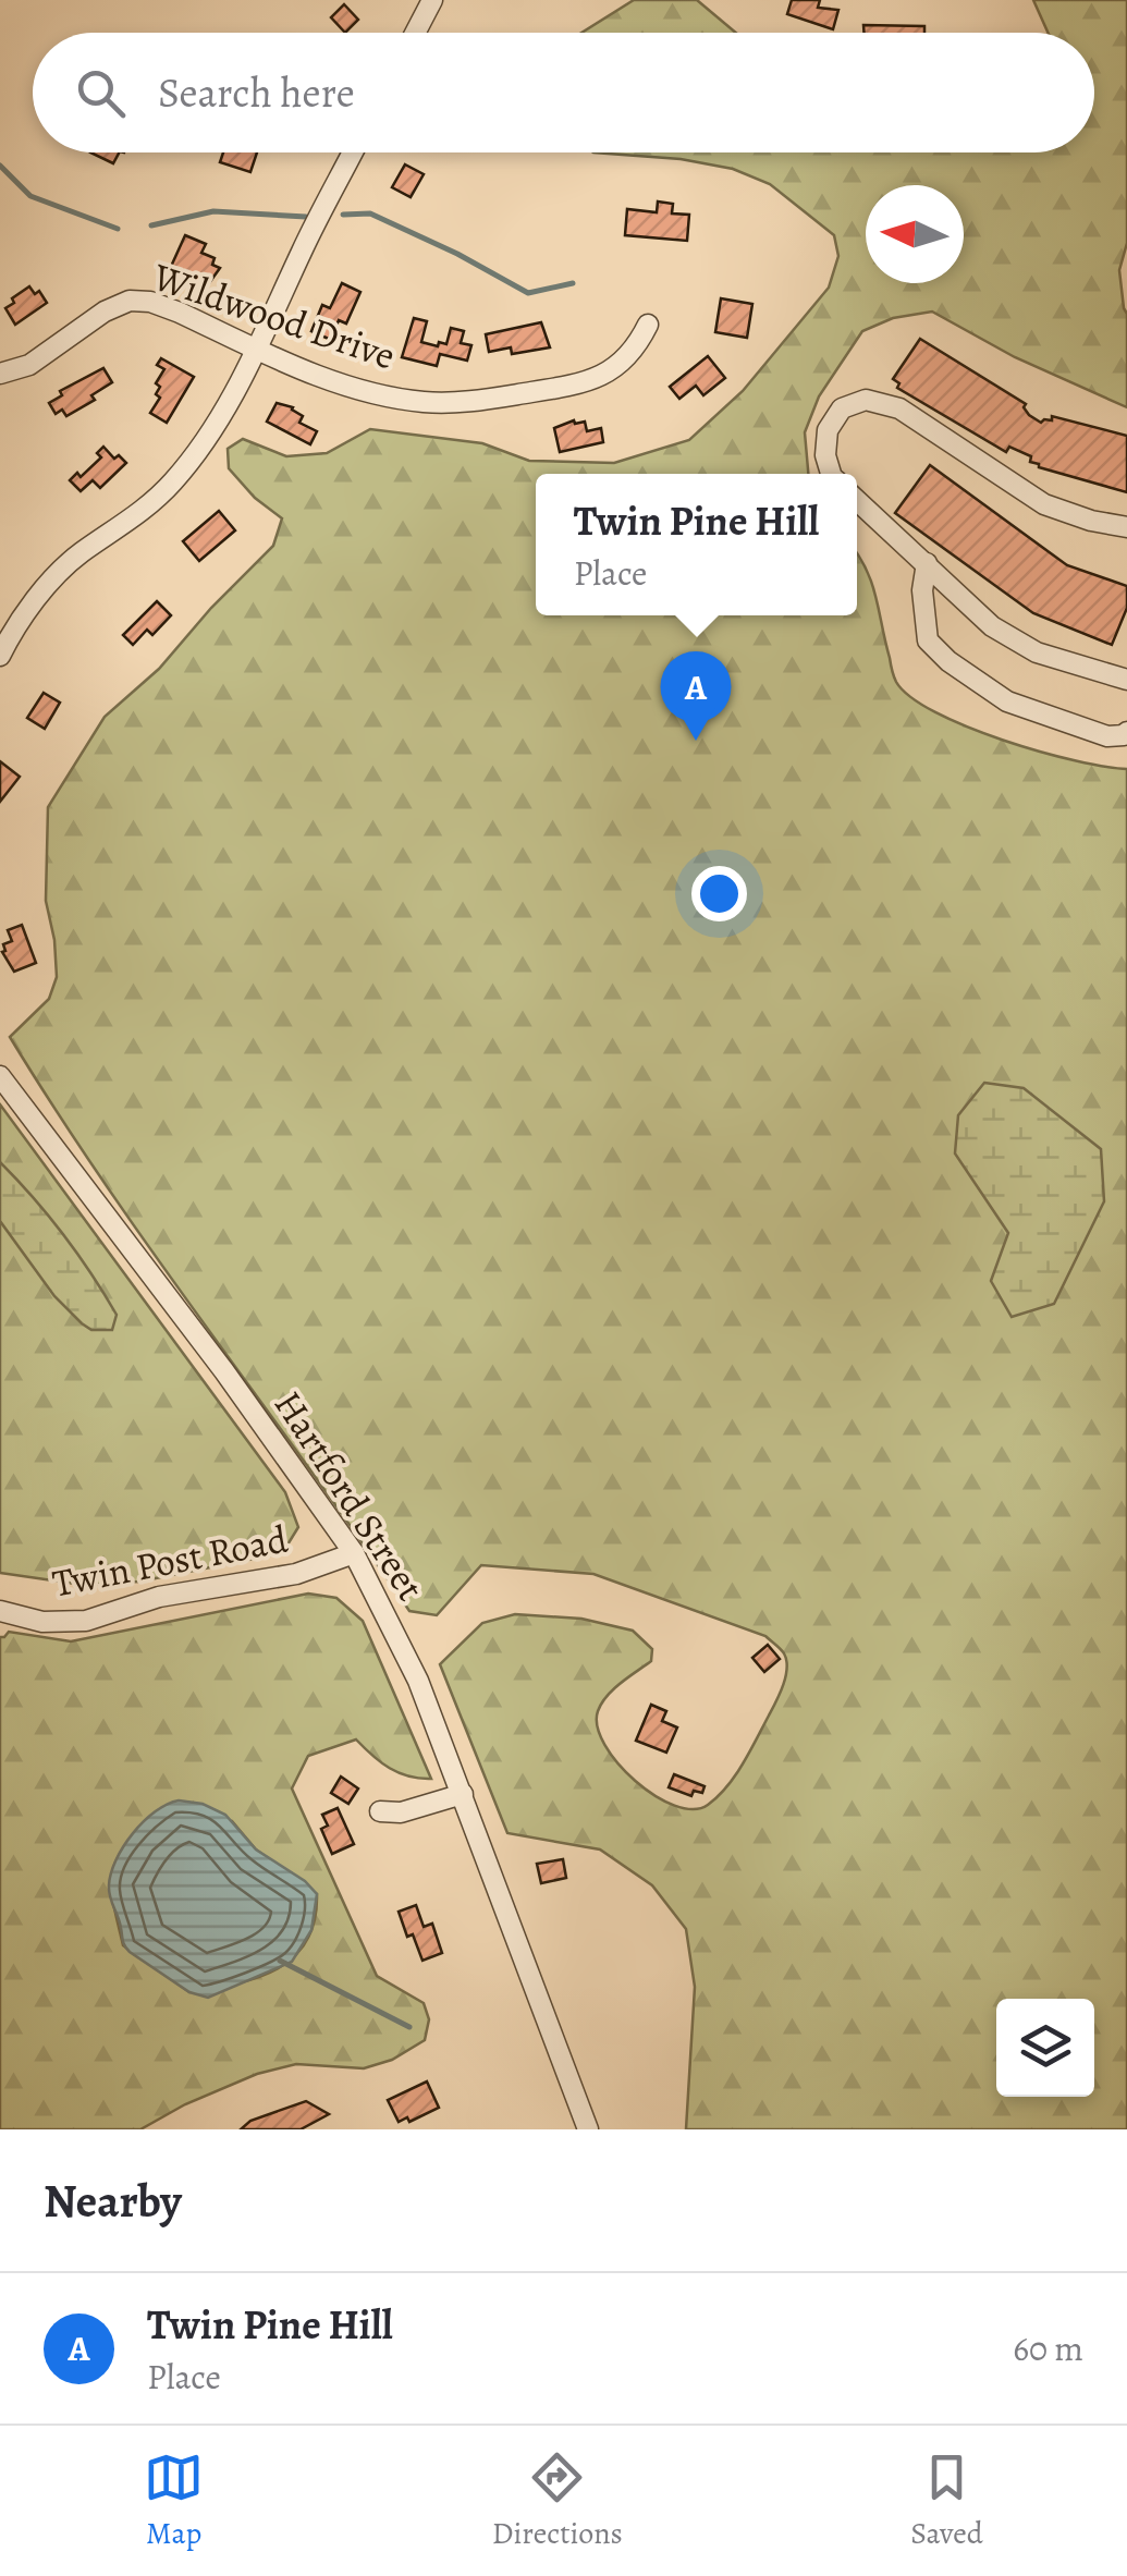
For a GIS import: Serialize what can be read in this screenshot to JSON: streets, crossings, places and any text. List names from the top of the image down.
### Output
{
  "streets": {
    "street": ["Wildwood Drive", "Hartford Street", "Twin Post Road"]
  },
  "crossings": [
    ["Hartford Street", "Twin Post Road"]
  ],
  "north": "left",
  "page": {
    "search": "Search here",
    "popup": ["Twin Pine Hill", "Place"],
    "pins": "A",
    "heading": "Nearby",
    "list": [
      {
        "mark": "A",
        "name": "Twin Pine Hill",
        "note": "Place",
        "value": "60 m"
      }
    ],
    "nav": ["Map", "Directions", "Saved"]
  }
}
